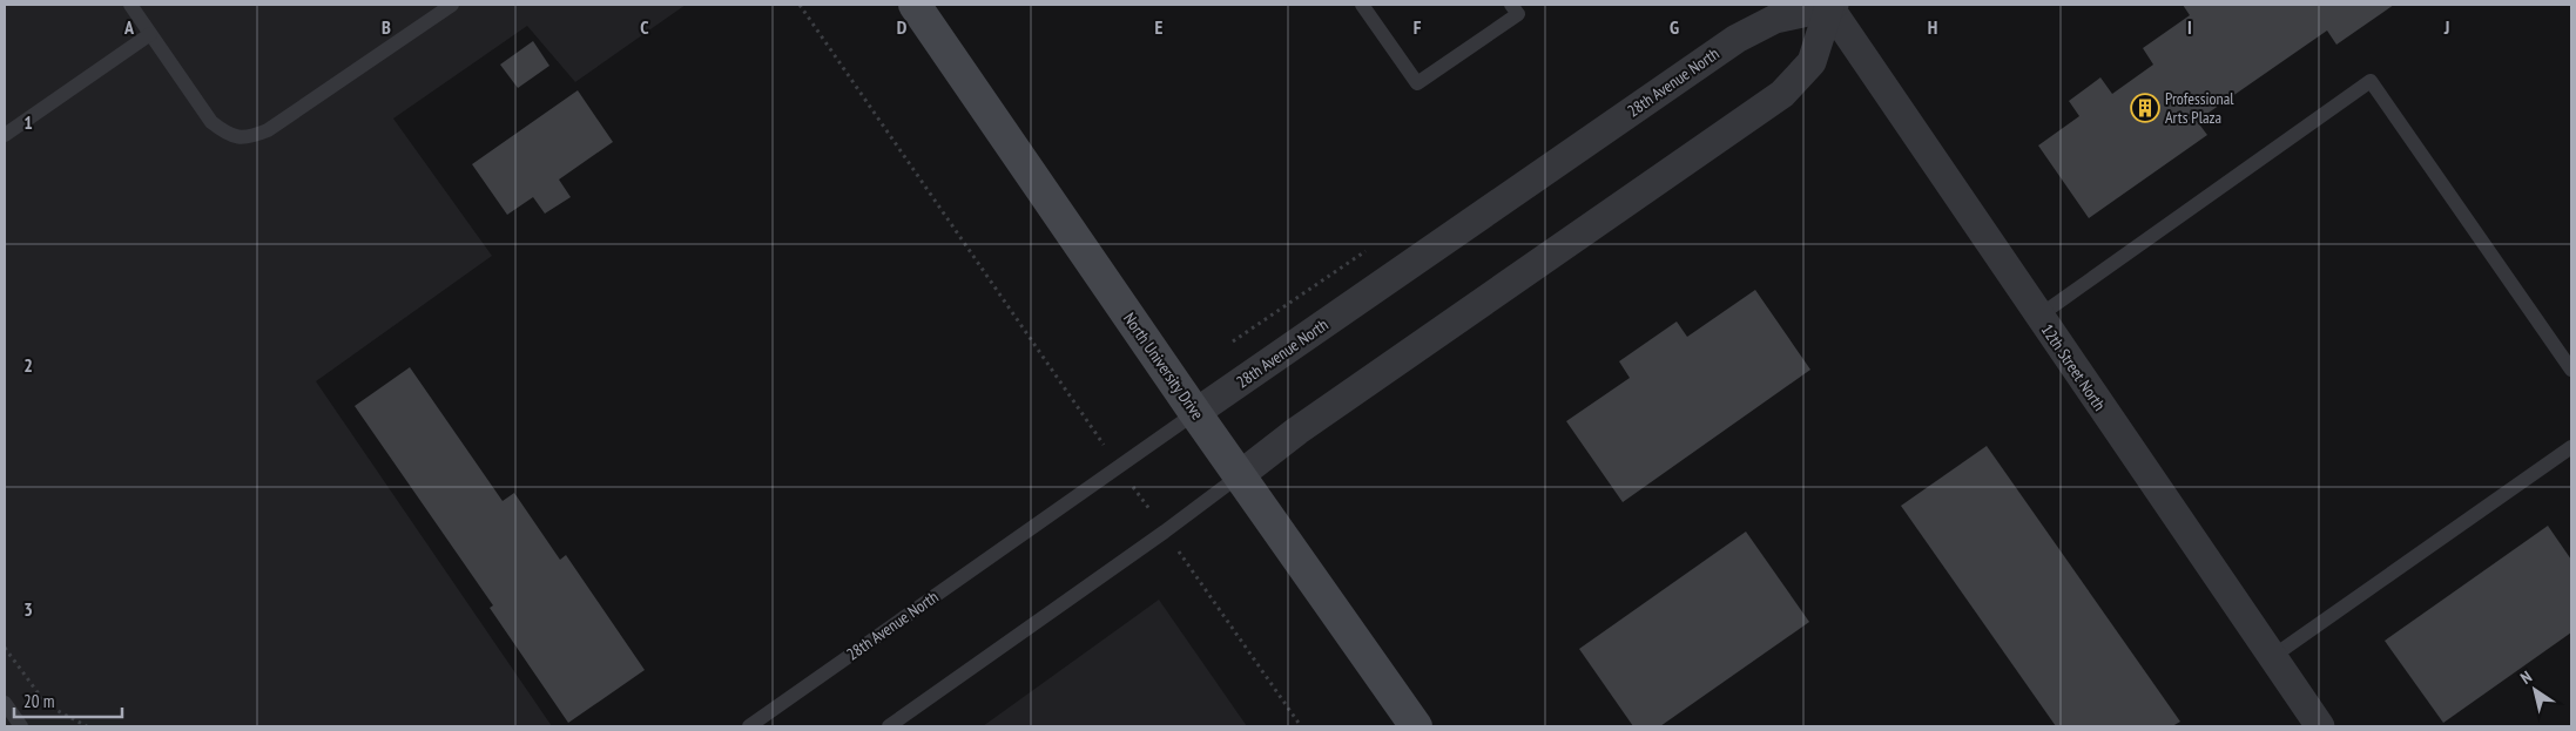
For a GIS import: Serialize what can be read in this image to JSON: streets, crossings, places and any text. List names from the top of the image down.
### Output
{
  "streets": {
    "main road": ["North University Drive"],
    "street": ["28th Avenue North", "12th Street North"]
  },
  "crossings": [
    ["28th Avenue North", "North University Drive"],
    ["28th Avenue North", "12th Street North"]
  ],
  "places": {
    "building": ["Professional Arts Plaza"]
  },
  "scale_bar": "20 m",
  "north": "top left",
  "grid": {
    "columns": [
      "A",
      "B",
      "C",
      "D",
      "E",
      "F",
      "G",
      "H",
      "I",
      "J"
    ],
    "rows": ["1", "2", "3"]
  }
}
